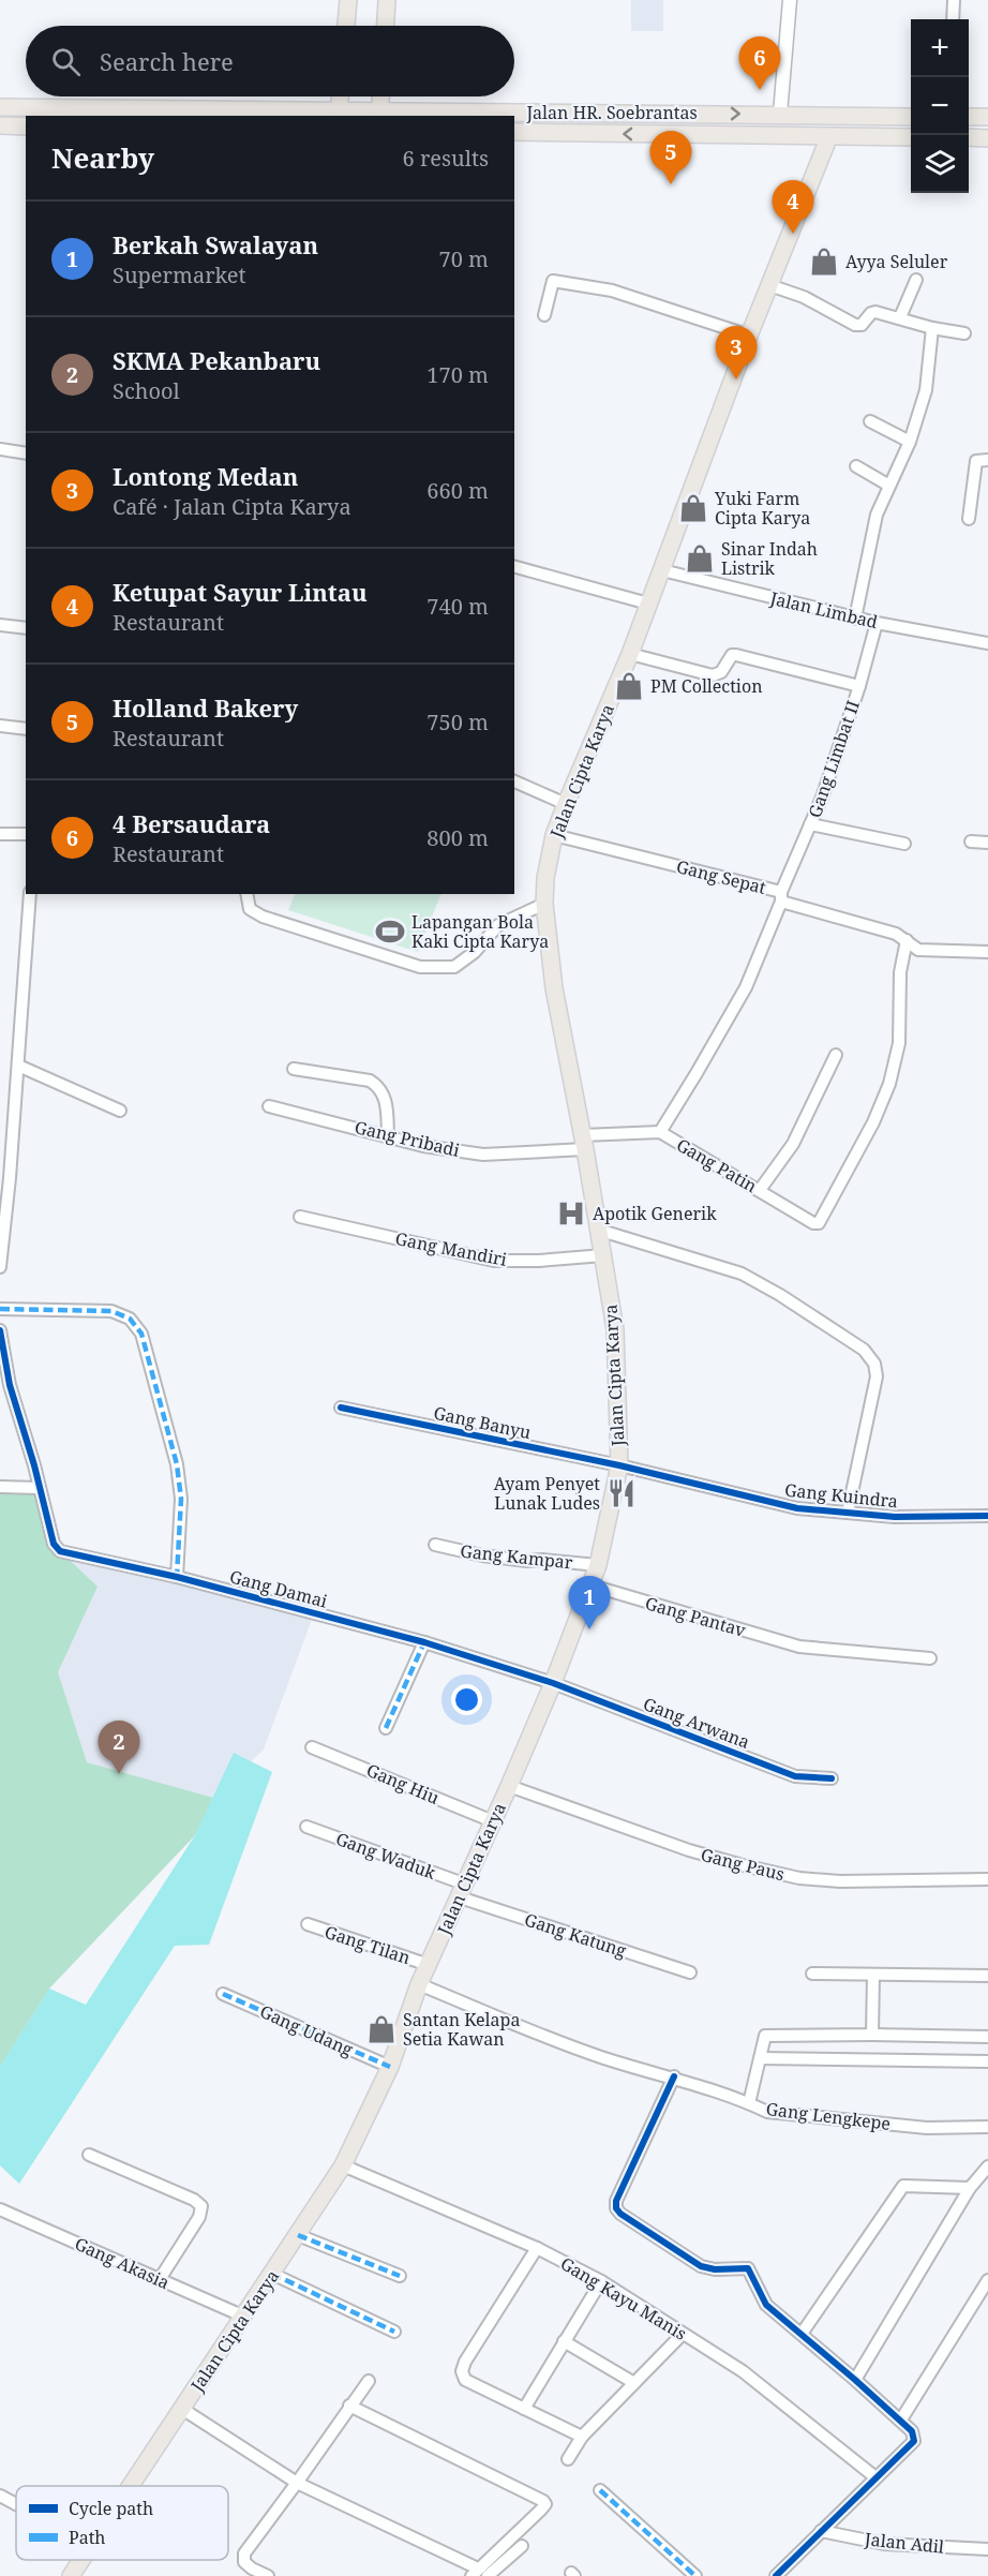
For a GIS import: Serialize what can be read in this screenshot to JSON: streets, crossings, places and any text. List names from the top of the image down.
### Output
{
  "streets": {
    "main road": ["Jalan HR. Soebrantas", "Jalan Cipta Karya"],
    "street": [
      "Jalan Limbad",
      "Gang Limbat II",
      "Gang Sepat",
      "Gang Pribadi",
      "Gang Patin",
      "Gang Mandiri",
      "Gang Banyu",
      "Gang Kuindra",
      "Gang Kampar",
      "Gang Damai",
      "Gang Pantav",
      "Gang Arwana",
      "Gang Hiu",
      "Gang Waduk",
      "Gang Paus",
      "Gang Katung",
      "Gang Tilan",
      "Gang Udang",
      "Gang Lengkepe",
      "Gang Akasia",
      "Gang Kayu Manis",
      "Jalan Adil"
    ]
  },
  "crossings": [
    ["Jalan HR. Soebrantas", "Jalan Cipta Karya"],
    ["Jalan Limbad", "Gang Limbat II"],
    ["Jalan Limbad", "Jalan Cipta Karya"],
    ["Gang Limbat II", "Gang Sepat"],
    ["Gang Limbat II", "Gang Patin"],
    ["Jalan Cipta Karya", "Gang Sepat"],
    ["Jalan Cipta Karya", "Gang Pribadi"],
    ["Jalan Cipta Karya", "Gang Patin"],
    ["Jalan Cipta Karya", "Gang Mandiri"],
    ["Jalan Cipta Karya", "Gang Banyu"],
    ["Jalan Cipta Karya", "Gang Kuindra"],
    ["Jalan Cipta Karya", "Gang Kampar"],
    ["Jalan Cipta Karya", "Gang Damai"],
    ["Jalan Cipta Karya", "Gang Pantav"],
    ["Jalan Cipta Karya", "Gang Arwana"],
    ["Jalan Cipta Karya", "Gang Hiu"],
    ["Jalan Cipta Karya", "Gang Waduk"],
    ["Jalan Cipta Karya", "Gang Paus"],
    ["Jalan Cipta Karya", "Gang Katung"],
    ["Jalan Cipta Karya", "Gang Tilan"],
    ["Jalan Cipta Karya", "Gang Udang"],
    ["Jalan Cipta Karya", "Gang Lengkepe"],
    ["Jalan Cipta Karya", "Gang Akasia"],
    ["Jalan Cipta Karya", "Gang Kayu Manis"],
    ["Gang Sepat", "Gang Patin"],
    ["Gang Pribadi", "Gang Patin"],
    ["Gang Banyu", "Gang Kuindra"],
    ["Gang Damai", "Gang Arwana"],
    ["Gang Waduk", "Gang Katung"]
  ],
  "places": {
    "shop": [
      "Ayya Seluler",
      "Yuki Farm Cipta Karya",
      "Sinar Indah Listrik",
      "PM Collection",
      "Santan Kelapa Setia Kawan"
    ],
    "sports": ["Lapangan Bola Kaki Cipta Karya"],
    "hospital": ["Apotik Generik"],
    "restaurant": ["Ayam Penyet Lunak Ludes"]
  },
  "legend": ["Cycle path", "Path"],
  "page": {
    "map_buttons": ["+", "−"],
    "search": "Search here",
    "pins": [
      "6",
      "5",
      "4",
      "3",
      "1",
      "2"
    ],
    "heading": ["Nearby", "6 results"],
    "list": [
      {
        "mark": "1",
        "name": "Berkah Swalayan",
        "note": "Supermarket",
        "value": "70 m"
      },
      {
        "mark": "2",
        "name": "SKMA Pekanbaru",
        "note": "School",
        "value": "170 m"
      },
      {
        "mark": "3",
        "name": "Lontong Medan",
        "note": "Café · Jalan Cipta Karya",
        "value": "660 m"
      },
      {
        "mark": "4",
        "name": "Ketupat Sayur Lintau",
        "note": "Restaurant",
        "value": "740 m"
      },
      {
        "mark": "5",
        "name": "Holland Bakery",
        "note": "Restaurant",
        "value": "750 m"
      },
      {
        "mark": "6",
        "name": "4 Bersaudara",
        "note": "Restaurant",
        "value": "800 m"
      }
    ]
  }
}
